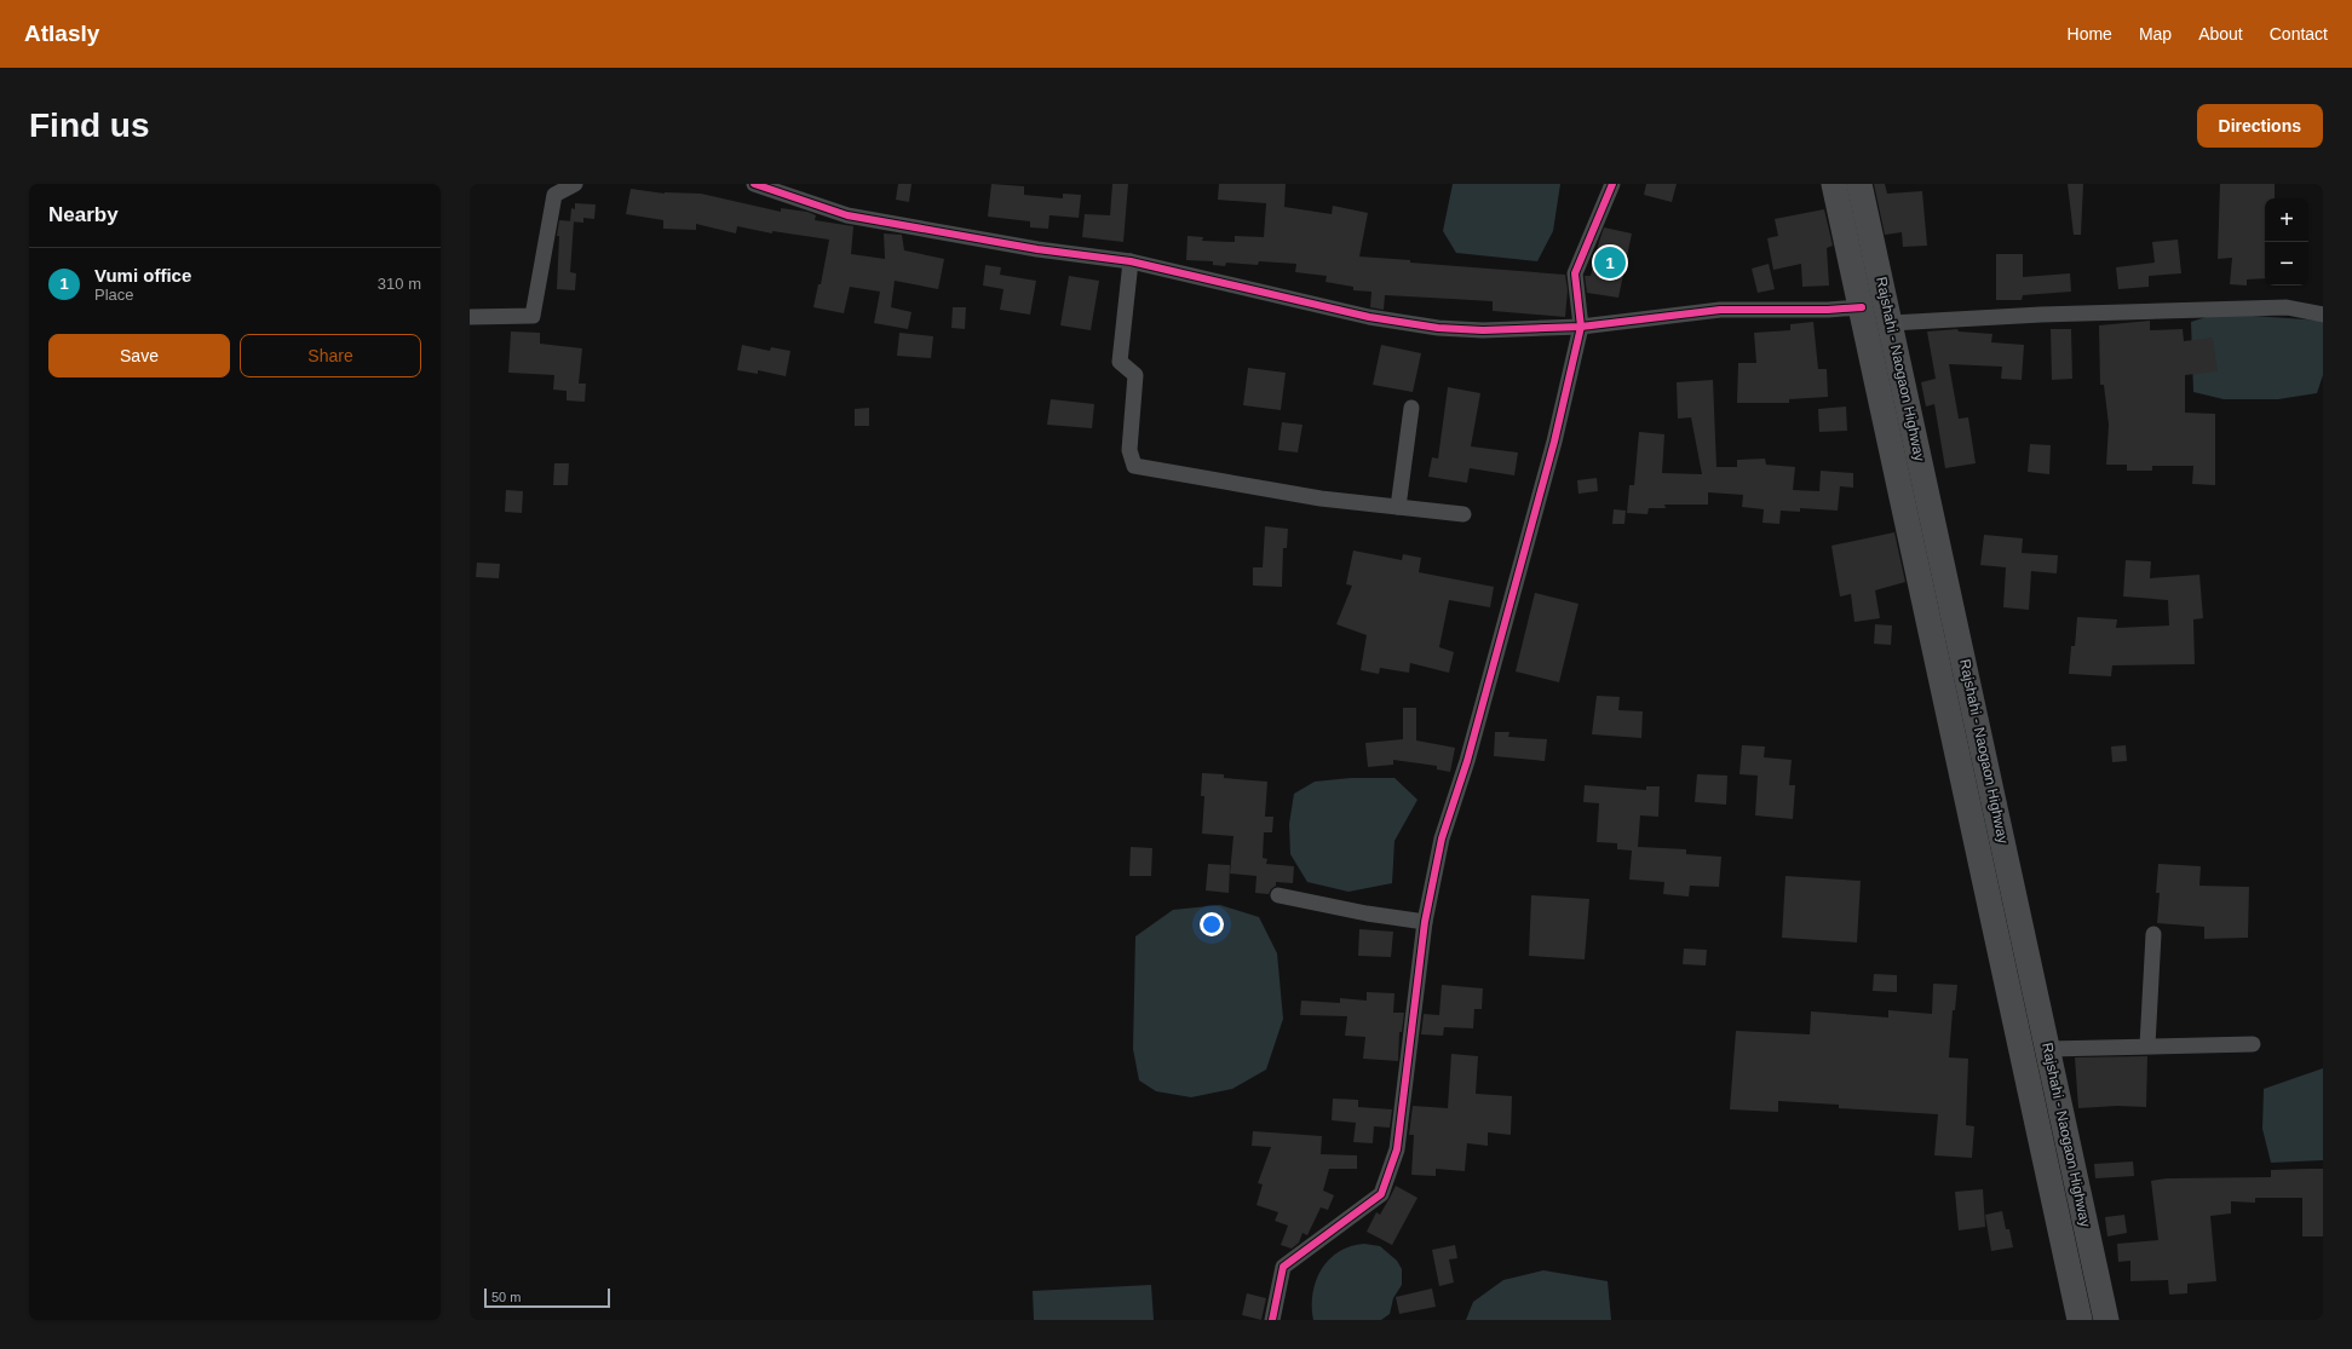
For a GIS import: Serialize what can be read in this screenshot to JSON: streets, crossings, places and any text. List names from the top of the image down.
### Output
{
  "streets": {
    "main road": ["Rajshahi - Naogaon Highway"]
  },
  "scale_bar": "50 m",
  "page": {
    "header": "Atlasly",
    "nav": [
      "Home",
      "Map",
      "About",
      "Contact"
    ],
    "buttons": [
      "Directions",
      ["Save", "Share"]
    ],
    "title": "Find us",
    "heading": "Nearby",
    "map_buttons": ["+", "−"],
    "pins": "1",
    "list": [
      {
        "mark": "1",
        "name": "Vumi office",
        "note": "Place",
        "value": "310 m"
      }
    ],
    "scale": "50 m"
  }
}
